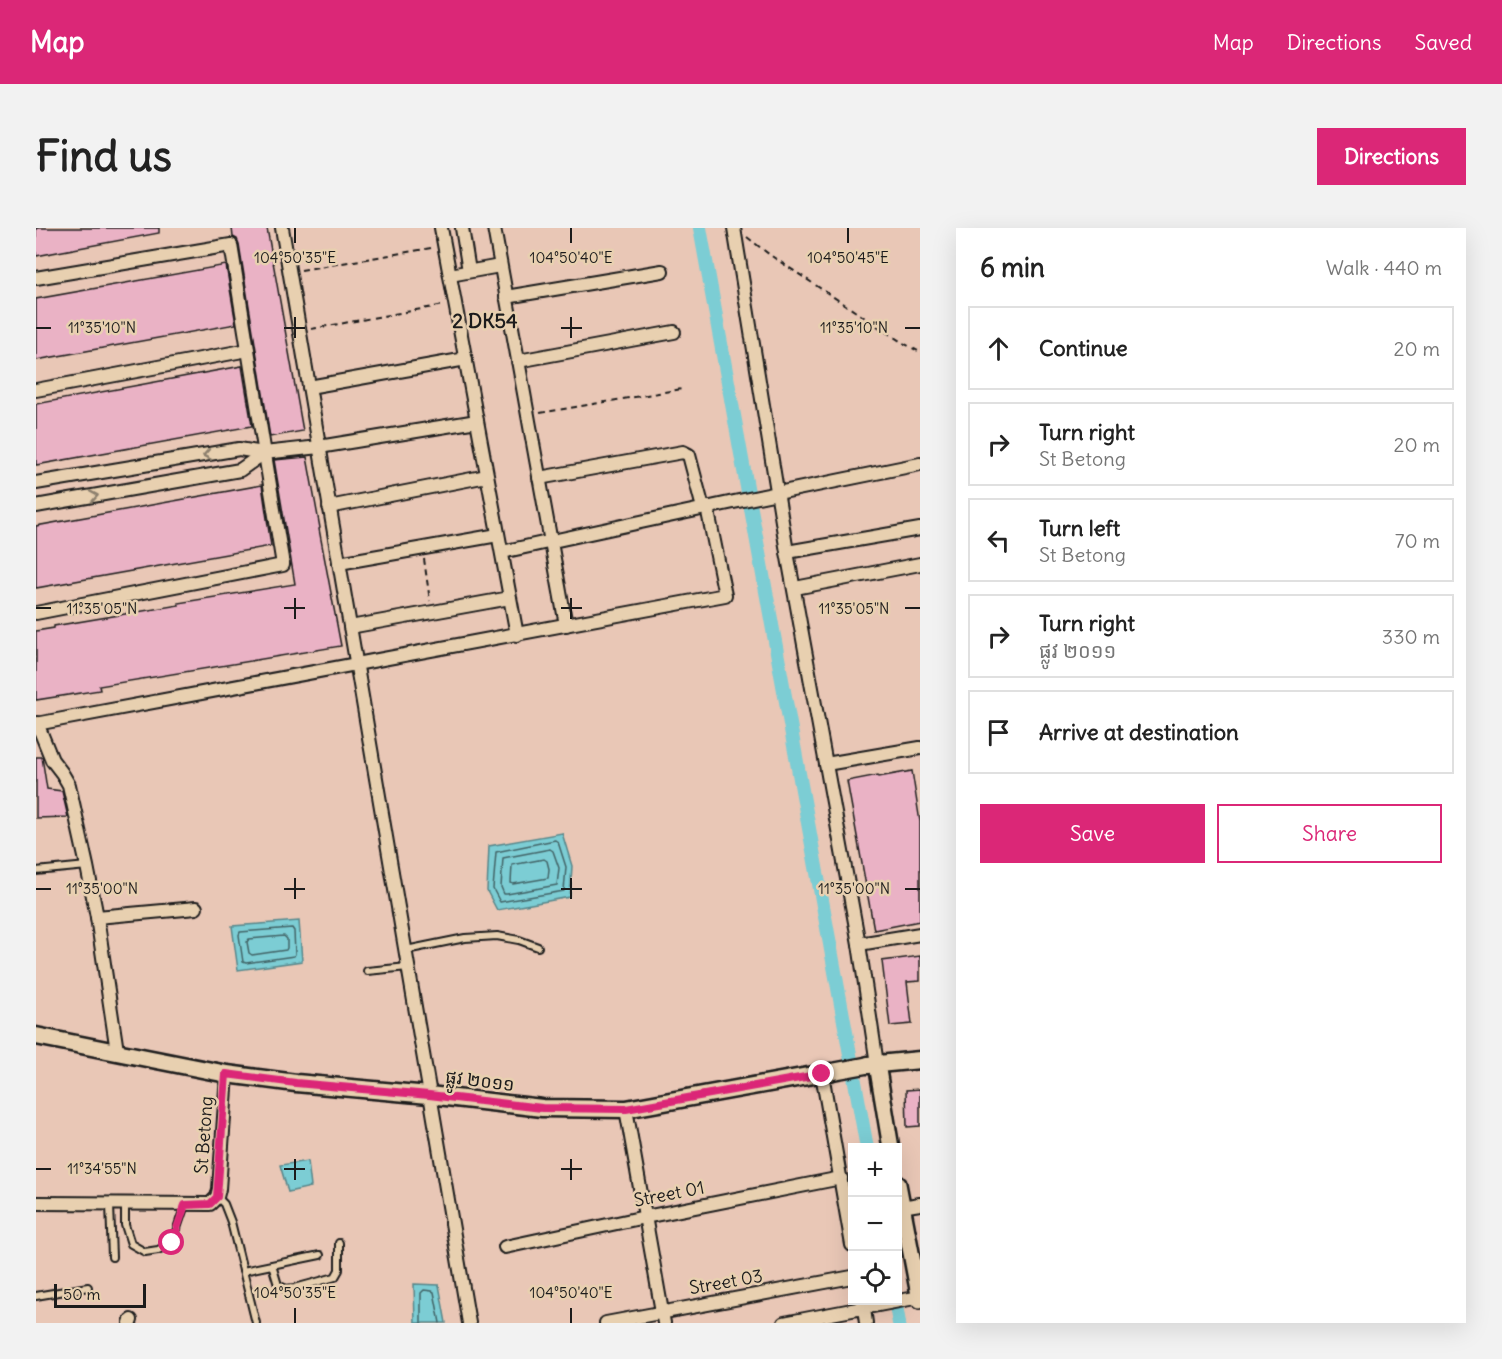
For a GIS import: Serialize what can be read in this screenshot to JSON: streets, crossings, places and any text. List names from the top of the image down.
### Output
{
  "streets": {
    "main road": ["ផ្លូវ ២០១១"],
    "street": ["St Betong", "Street 01", "Street 03"]
  },
  "crossings": [
    ["ផ្លូវ ២០១១", "St Betong"]
  ],
  "districts": ["2 DK54"],
  "scale_bar": "50 m",
  "page": {
    "header": "Map",
    "nav": ["Map", "Directions", "Saved"],
    "buttons": [
      "Directions",
      ["Save", "Share"]
    ],
    "title": "Find us",
    "heading": ["6 min", "Walk · 440 m"],
    "list": [
      ["Continue", "20 m"],
      ["Turn right", "St Betong", "20 m"],
      ["Turn left", "St Betong", "70 m"],
      ["Turn right", "ផ្លូវ ២០១១", "330 m"],
      "Arrive at destination"
    ],
    "map_buttons": ["+", "−"],
    "scale": "50 m"
  },
  "coordinates": [
    "104°50'35\"E",
    "104°50'40\"E",
    "104°50'45\"E",
    "11°35'10\"N",
    "11°35'05\"N",
    "11°35'00\"N",
    "11°34'55\"N"
  ]
}
